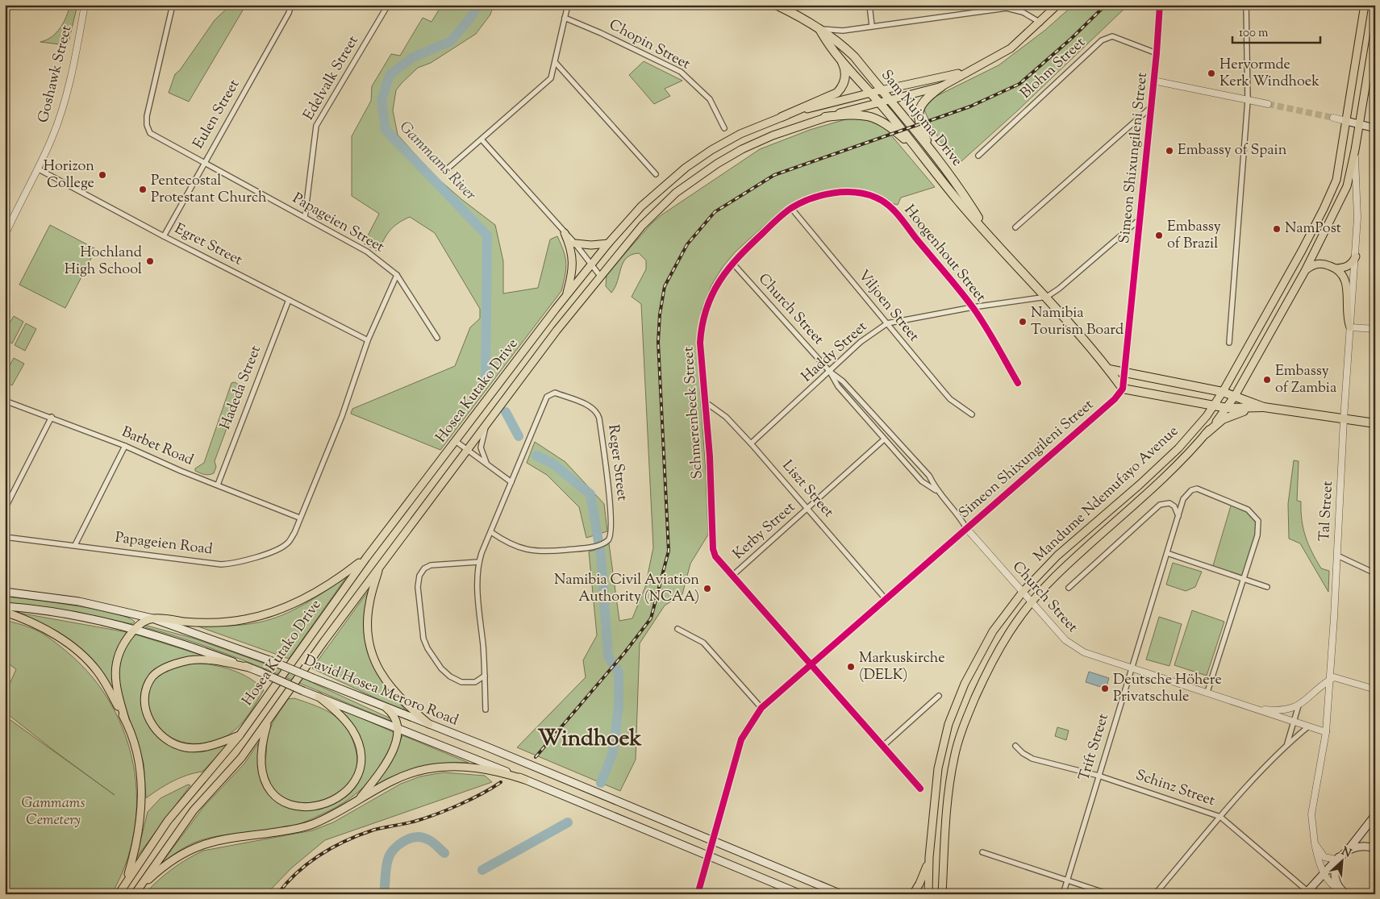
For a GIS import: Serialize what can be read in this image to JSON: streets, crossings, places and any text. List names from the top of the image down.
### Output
{
  "streets": {
    "highway": ["Sam Nujoma Drive"],
    "main road": ["Hosea Kutako Drive", "Mandume Ndemufayo Avenue", "David Hosea Meroro Road"],
    "street": [
      "Chopin Street",
      "Blohm Street",
      "Goshawk Street",
      "Edelvalk Street",
      "Eulen Street",
      "Simeon Shixungileni Street",
      "Papageien Street",
      "Egret Street",
      "Hoogenhout Street",
      "Viljoen Street",
      "Church Street",
      "Haddy Street",
      "Hadeda Street",
      "Schmerenbeck Street",
      "Barbet Road",
      "Reger Street",
      "Liszt Street",
      "Tal Street",
      "Kerby Street",
      "Papageien Road",
      "Trift Street",
      "Schinz Street"
    ]
  },
  "crossings": [
    ["Blohm Street", "Simeon Shixungileni Street"],
    ["Goshawk Street", "Egret Street"],
    ["Edelvalk Street", "Papageien Street"],
    ["Eulen Street", "Papageien Street"],
    ["Eulen Street", "Egret Street"],
    ["Sam Nujoma Drive", "Simeon Shixungileni Street"],
    ["Sam Nujoma Drive", "Haddy Street"],
    ["Sam Nujoma Drive", "Hosea Kutako Drive"],
    ["Simeon Shixungileni Street", "Church Street"],
    ["Simeon Shixungileni Street", "Schmerenbeck Street"],
    ["Simeon Shixungileni Street", "Liszt Street"],
    ["Simeon Shixungileni Street", "David Hosea Meroro Road"],
    ["Egret Street", "Hadeda Street"],
    ["Hoogenhout Street", "Haddy Street"],
    ["Hoogenhout Street", "Schmerenbeck Street"],
    ["Viljoen Street", "Haddy Street"],
    ["Viljoen Street", "Schmerenbeck Street"],
    ["Church Street", "Haddy Street"],
    ["Church Street", "Schmerenbeck Street"],
    ["Church Street", "Mandume Ndemufayo Avenue"],
    ["Church Street", "Tal Street"],
    ["Church Street", "Kerby Street"],
    ["Church Street", "Trift Street"],
    ["Haddy Street", "Liszt Street"],
    ["Hadeda Street", "Barbet Road"],
    ["Schmerenbeck Street", "Liszt Street"],
    ["Schmerenbeck Street", "Kerby Street"],
    ["Barbet Road", "Papageien Road"],
    ["Liszt Street", "Kerby Street"],
    ["Mandume Ndemufayo Avenue", "Tal Street"],
    ["Trift Street", "Schinz Street"]
  ],
  "districts": ["Windhoek"],
  "water": ["Gammams River"],
  "parks": ["Gammams Cemetery"],
  "places": [
    "Hervormde Kerk Windhoek",
    "Embassy of Spain",
    "Horizon College",
    "Pentecostal Protestant Church",
    "NamPost",
    "Embassy of Brazil",
    "Hochland High School",
    "Namibia Tourism Board",
    "Embassy of Zambia",
    "Namibia Civil Aviation Authority (NCAA)",
    "Markuskirche (DELK)",
    "Deutsche Höhere Privatschule"
  ],
  "scale_bar": "100 m",
  "north": "top right"
}
